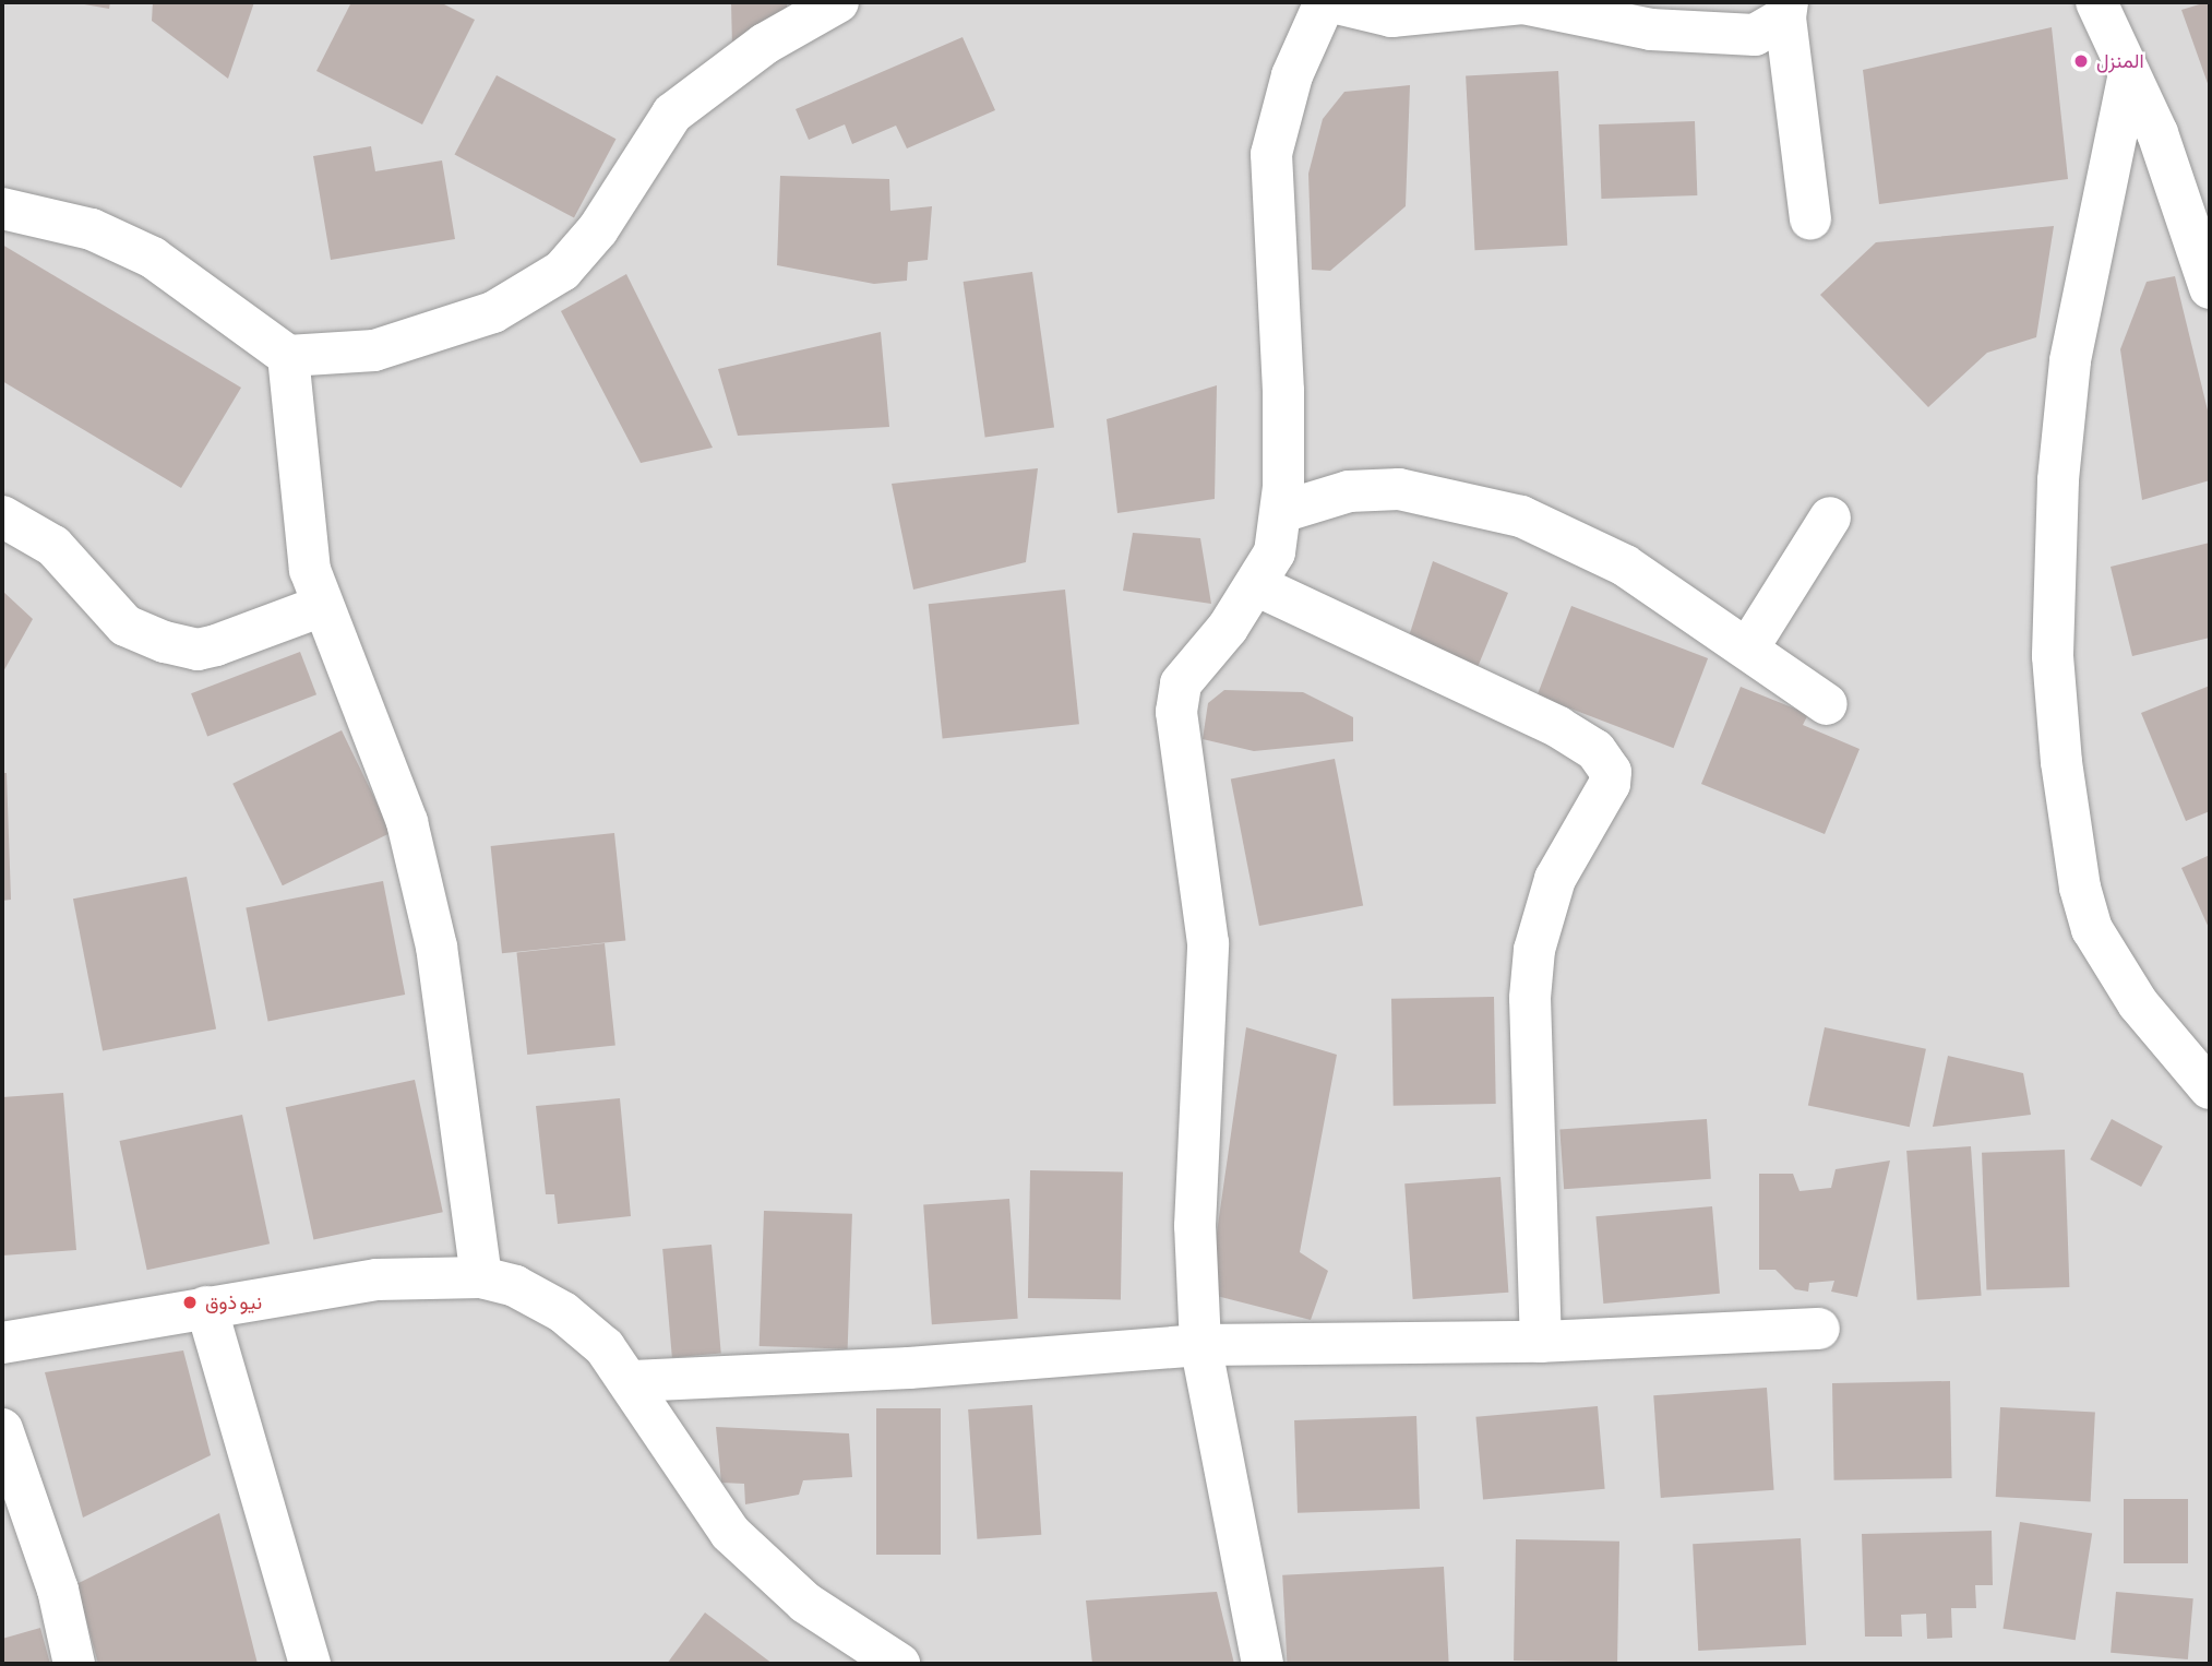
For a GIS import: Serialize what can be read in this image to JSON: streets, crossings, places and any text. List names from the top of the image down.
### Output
{
  "places": ["المنزل", "نيو ذوق"]
}
